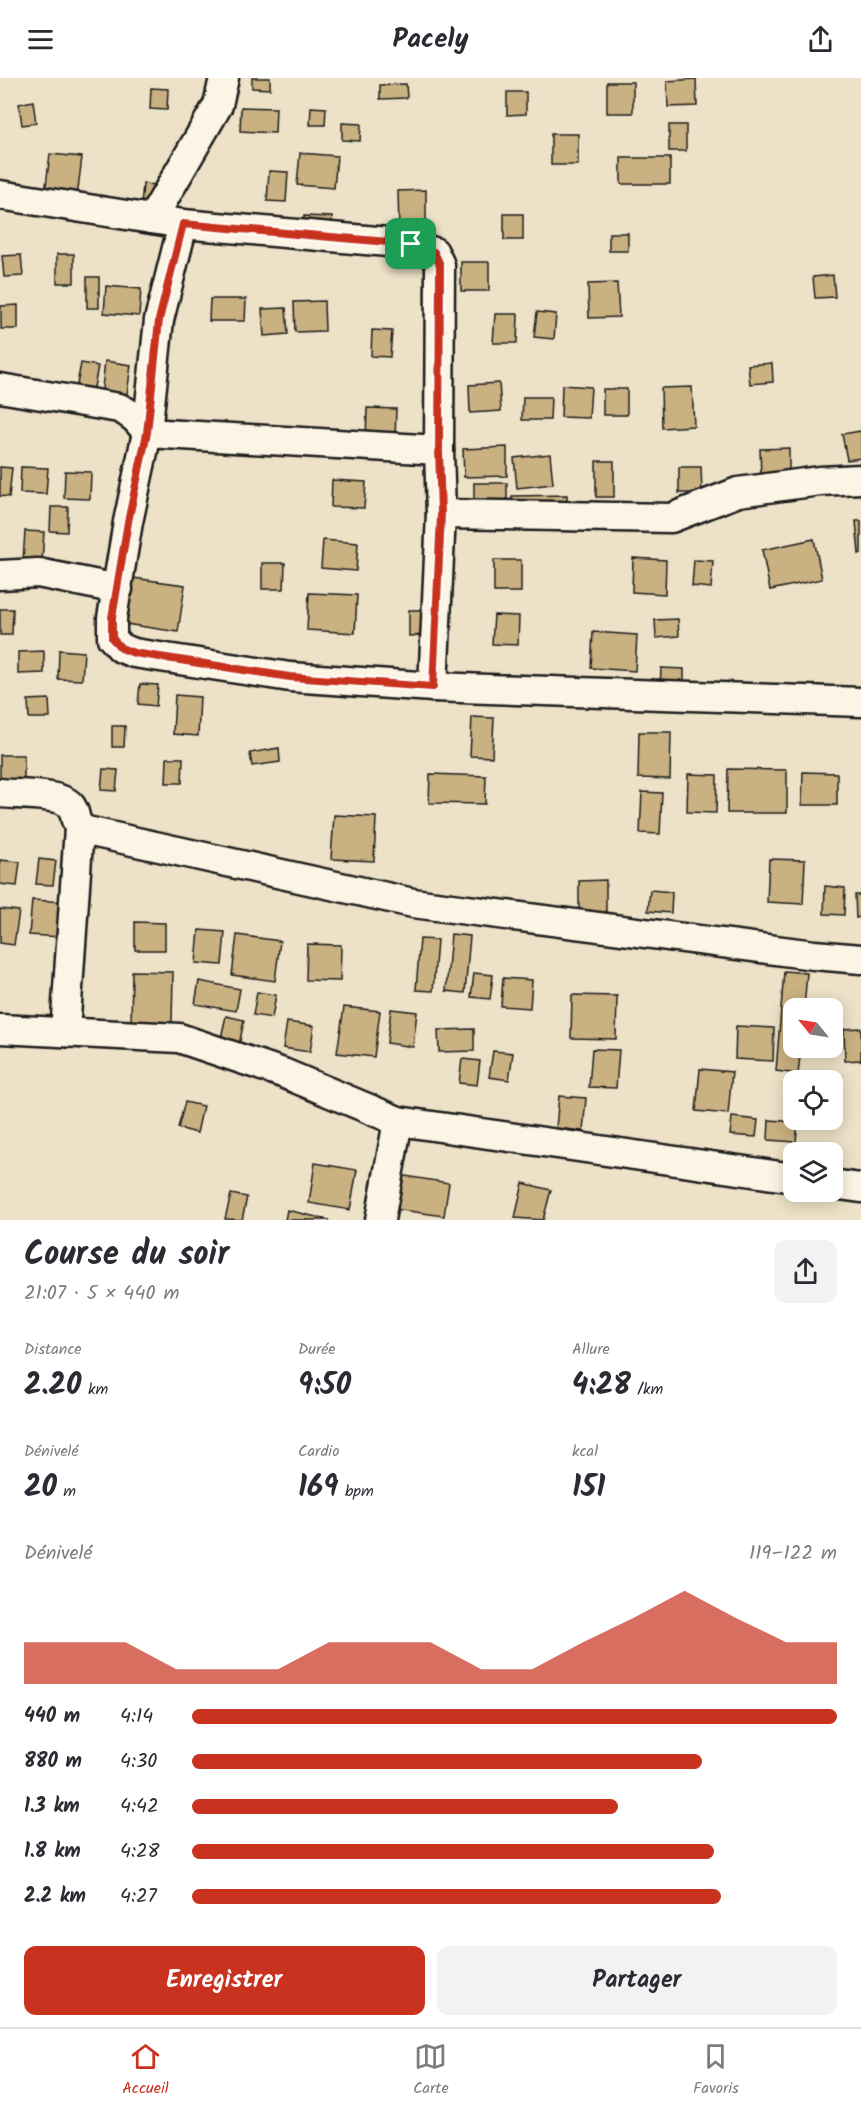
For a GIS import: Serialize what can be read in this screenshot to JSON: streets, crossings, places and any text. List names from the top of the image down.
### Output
{
  "north": "top left",
  "page": {
    "header": "Pacely",
    "heading": ["Course du soir", "21:07 · 5 × 440 m"],
    "stats": [
      ["Distance", "2.20 km"],
      ["Durée", "9:50"],
      ["Allure", "4:28 /km"],
      ["Dénivelé", "20 m"],
      ["Cardio", "169 bpm"],
      ["kcal", "151"]
    ],
    "chart": ["Dénivelé", "119–122 m"],
    "list": [
      {
        "name": "440 m",
        "note": "4:14"
      },
      {
        "name": "880 m",
        "note": "4:30"
      },
      {
        "name": "1.3 km",
        "note": "4:42"
      },
      {
        "name": "1.8 km",
        "note": "4:28"
      },
      {
        "name": "2.2 km",
        "note": "4:27"
      }
    ],
    "buttons": ["Enregistrer", "Partager"],
    "tabs": ["Accueil", "Carte", "Favoris"]
  }
}
